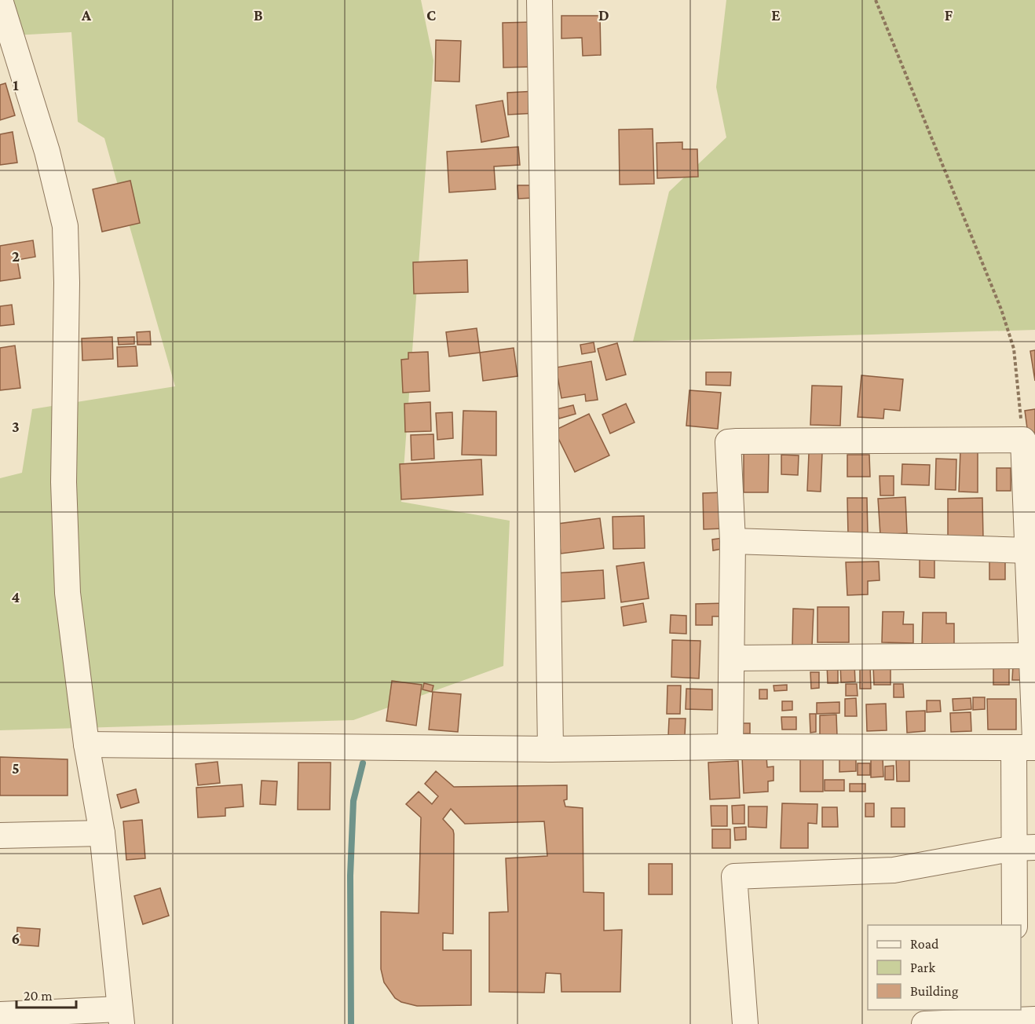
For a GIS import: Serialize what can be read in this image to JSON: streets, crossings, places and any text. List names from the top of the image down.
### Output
{
  "legend": ["Road", "Park", "Building"],
  "scale_bar": "20 m",
  "grid": {
    "columns": [
      "A",
      "B",
      "C",
      "D",
      "E",
      "F"
    ],
    "rows": [
      "1",
      "2",
      "3",
      "4",
      "5",
      "6"
    ]
  }
}
